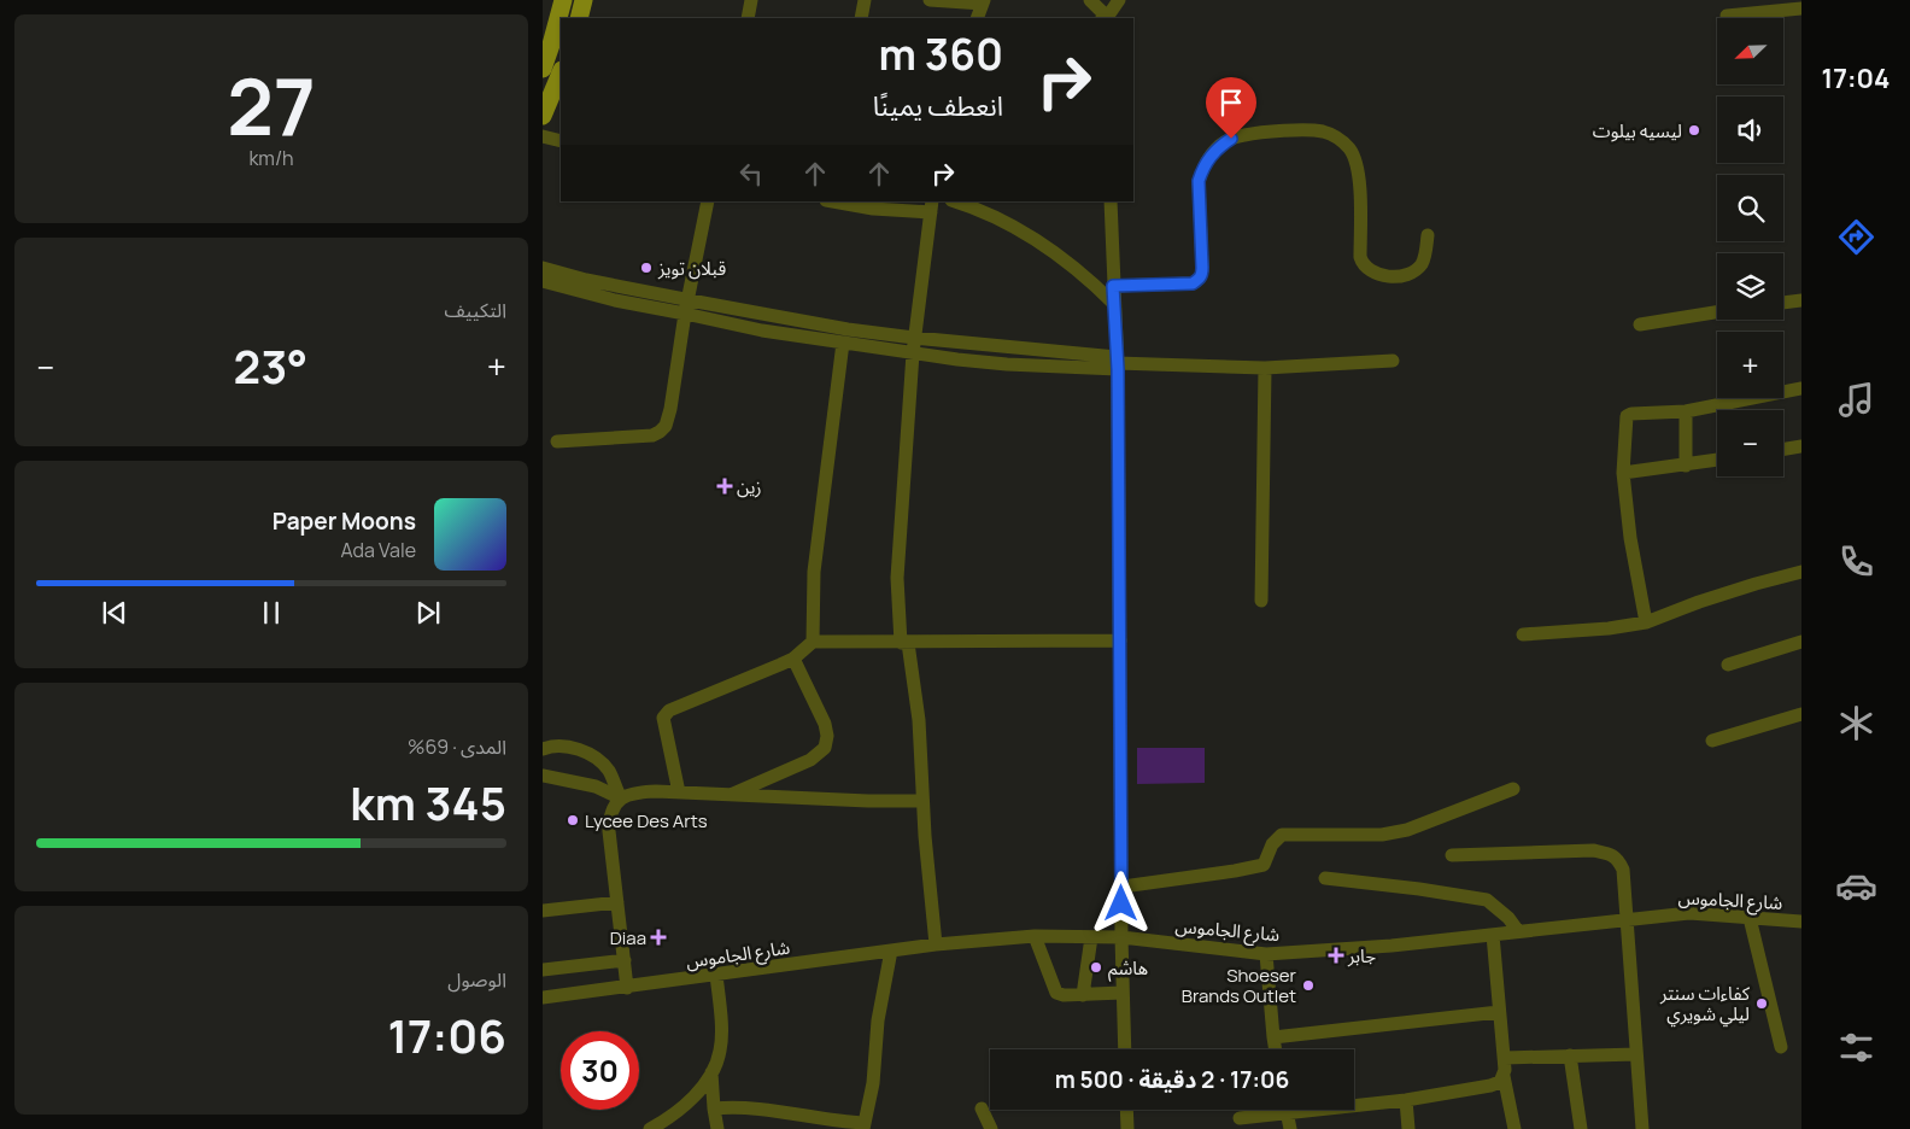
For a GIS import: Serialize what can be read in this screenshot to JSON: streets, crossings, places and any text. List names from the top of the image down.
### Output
{
  "streets": {
    "street": ["شارع الجاموس"]
  },
  "places": {
    "other": [
      "ليسيه بيلوت",
      "قبلان تويز",
      "Lycee Des Arts",
      "هاشم",
      "Shoeser Brands Outlet",
      "كفاءات سنتر ليلي شويري"
    ],
    "health": ["زين", "Diaa", "جابر"]
  },
  "north": "bottom left",
  "page": {
    "tabs": "17:04",
    "tile": [
      ["27", "km/h"],
      "التكييف",
      ["المدى · 69%", "345 km"],
      ["الوصول", "17:06"]
    ],
    "map_buttons": ["+", "−"],
    "turn": ["360 m", "انعطف يمينًا"],
    "heat": ["−", "23°", "+"],
    "song": ["Paper Moons", "Ada Vale"],
    "limit": "30",
    "trip": "17:06 · 2 دقيقة · 500 m"
  }
}
